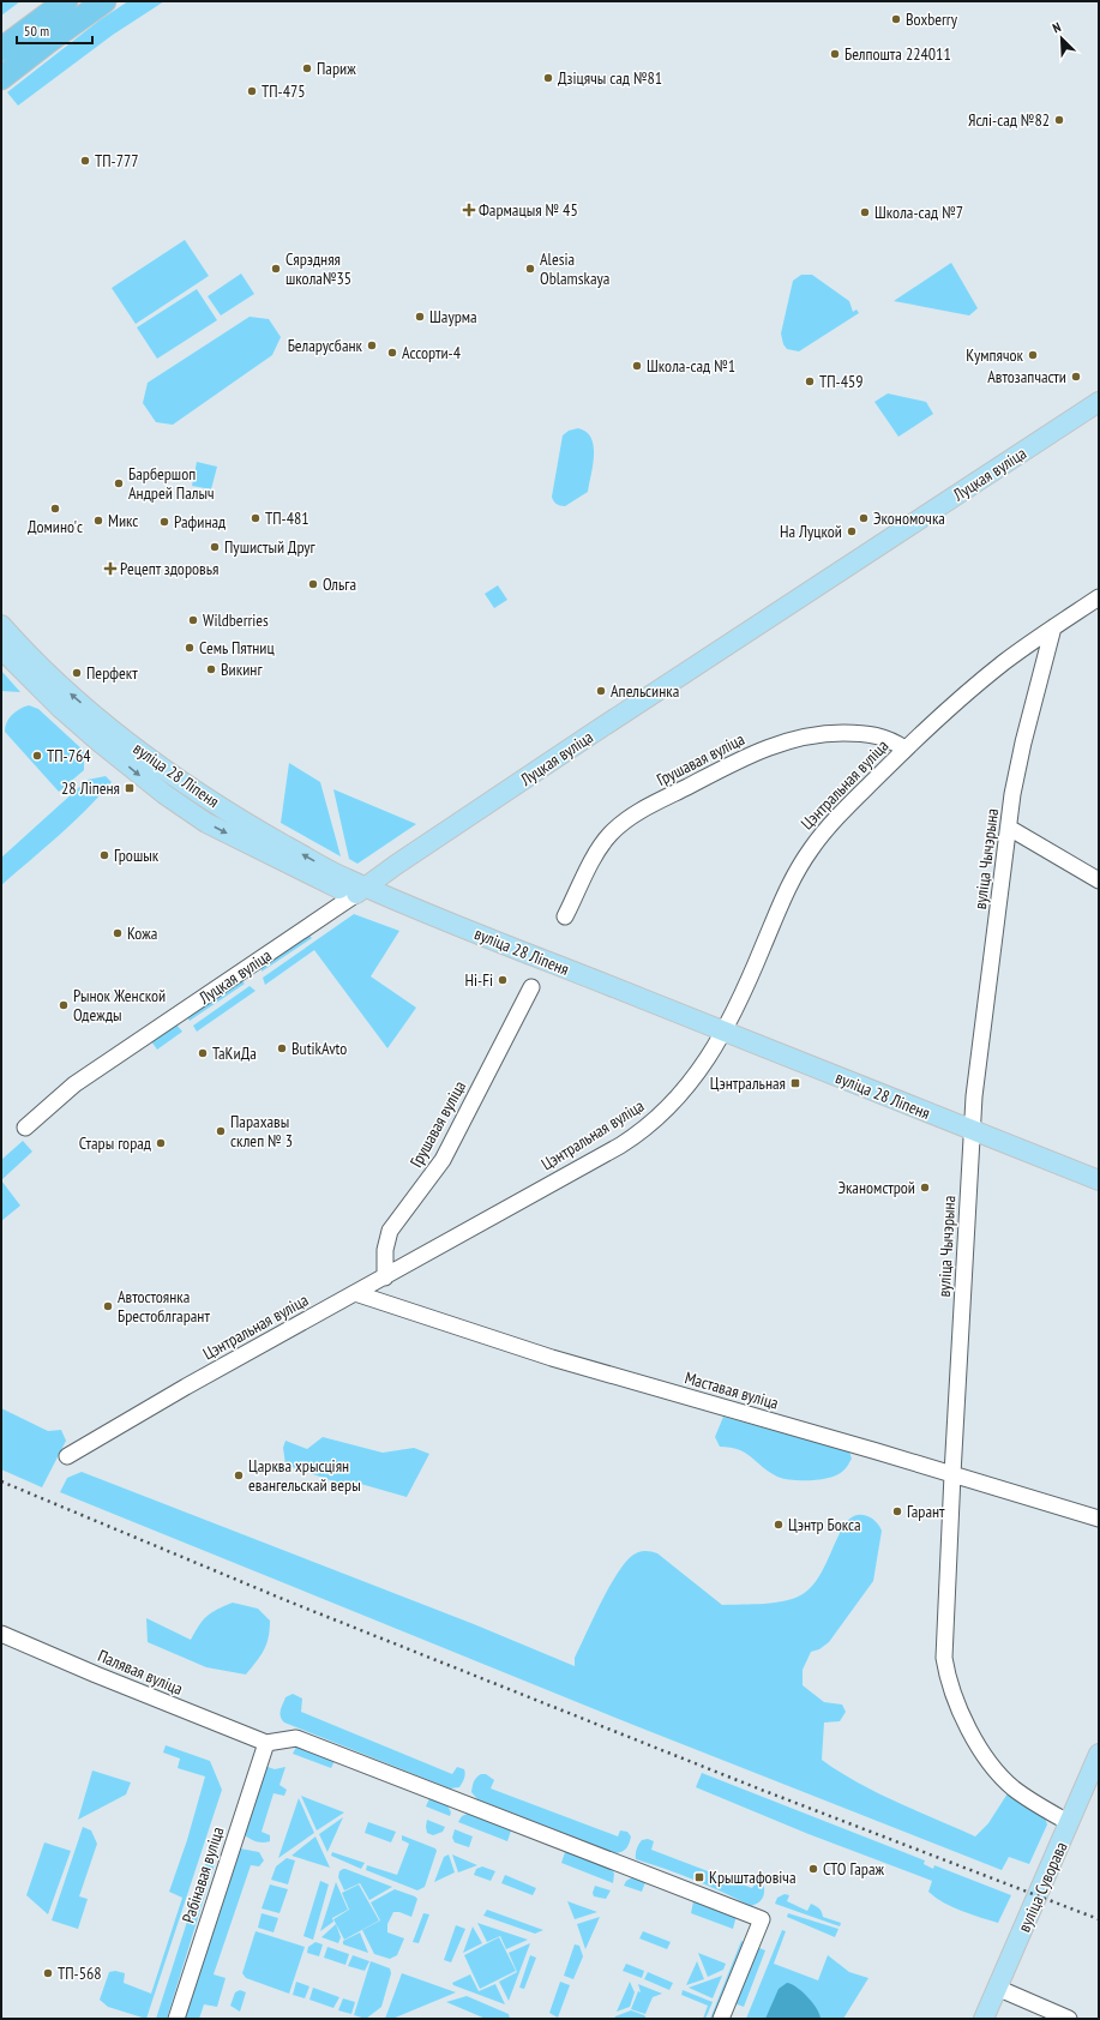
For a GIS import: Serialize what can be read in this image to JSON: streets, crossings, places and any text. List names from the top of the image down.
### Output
{
  "streets": {
    "main road": ["Луцкая вуліца", "вуліца 28 Ліпеня", "вуліца Суворава"],
    "street": [
      "Грушавая вуліца",
      "Цэнтральная вуліца",
      "вуліца Чычэрына",
      "Маставая вуліца",
      "Палявая вуліца",
      "Рабінавая вуліца"
    ]
  },
  "crossings": [
    ["Луцкая вуліца", "вуліца 28 Ліпеня"],
    ["Грушавая вуліца", "Цэнтральная вуліца"],
    ["вуліца 28 Ліпеня", "Цэнтральная вуліца"],
    ["вуліца 28 Ліпеня", "вуліца Чычэрына"],
    ["Цэнтральная вуліца", "вуліца Чычэрына"],
    ["Цэнтральная вуліца", "Маставая вуліца"],
    ["вуліца Чычэрына", "Маставая вуліца"],
    ["вуліца Чычэрына", "вуліца Суворава"],
    ["Палявая вуліца", "Рабінавая вуліца"]
  ],
  "places": {
    "other": [
      "Boxberry",
      "Белпошта 224011",
      "Париж",
      "Дзіцячы сад №81",
      "ТП-475",
      "Яслі-сад №82",
      "ТП-777",
      "Школа-сад №7",
      "Сярэдняя школа№35",
      "Alesia Oblamskaya",
      "Шаурма",
      "Беларусбанк",
      "Ассорти-4",
      "Кумпячок",
      "Школа-сад №1",
      "Автозапчасти",
      "ТП-459",
      "Барбершоп Андрей Палыч",
      "Домино'c",
      "ТП-481",
      "Экономочка",
      "Микс",
      "Рафинад",
      "На Луцкой",
      "Пушистый Друг",
      "Ольга",
      "Wildberries",
      "Семь Пятниц",
      "Викинг",
      "Перфект",
      "Апельсинка",
      "ТП-764",
      "Грошык",
      "Кожа",
      "Hi-Fi",
      "Рынок Женской Одежды",
      "ButikAvto",
      "ТаКиДа",
      "Парахавы склеп № 3",
      "Стары горад",
      "Эканомстрой",
      "Автостоянка Брестоблгарант",
      "Царква хрысціян евангельскай веры",
      "Гарант",
      "Цэнтр Бокса",
      "СТО Гараж",
      "ТП-568"
    ],
    "health": ["Фармацыя № 45", "Рецепт здоровья"],
    "transit": ["28 Ліпеня", "Цэнтральная", "Крыштафовіча"]
  },
  "scale_bar": "50 m",
  "north": "top left"
}
